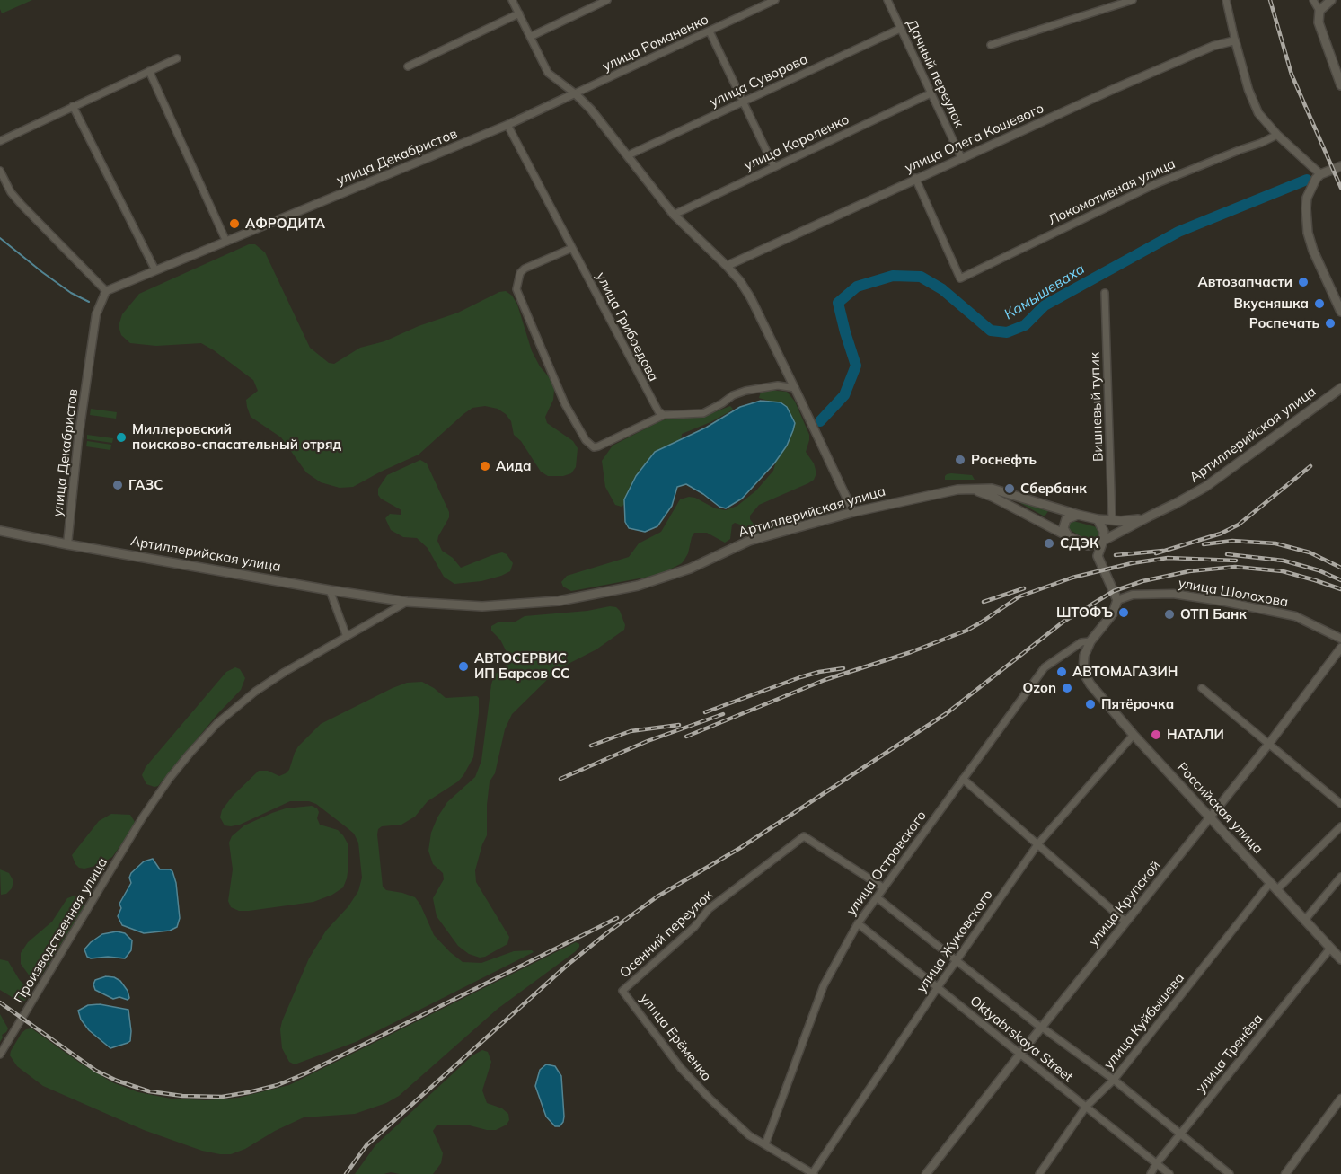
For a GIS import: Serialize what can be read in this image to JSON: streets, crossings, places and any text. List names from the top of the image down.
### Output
{
  "streets": {
    "main road": ["Артиллерийская улица", "Российская улица"],
    "street": [
      "улица Романенко",
      "Дачный переулок",
      "улица Суворова",
      "улица Олега Кошевого",
      "улица Короленко",
      "улица Декабристов",
      "Локомотивная улица",
      "улица Грибоедова",
      "Вишневый тупик",
      "улица Шолохова",
      "улица Островского",
      "улица Крупской",
      "Производственная улица",
      "Осенний переулок",
      "улица Жуковского",
      "улица Куйбышева",
      "улица Ерёменко",
      "Oktyabrskaya Street",
      "улица Тренёва"
    ]
  },
  "crossings": [
    ["улица Романенко", "улица Декабристов"],
    ["Дачный переулок", "улица Суворова"],
    ["Дачный переулок", "улица Олега Кошевого"],
    ["Дачный переулок", "улица Короленко"],
    ["улица Олега Кошевого", "Локомотивная улица"],
    ["улица Декабристов", "улица Грибоедова"],
    ["улица Декабристов", "Артиллерийская улица"],
    ["Вишневый тупик", "Артиллерийская улица"],
    ["улица Шолохова", "Российская улица"],
    ["Российская улица", "улица Островского"],
    ["Российская улица", "улица Крупской"],
    ["Российская улица", "улица Жуковского"],
    ["Российская улица", "улица Куйбышева"],
    ["Российская улица", "улица Тренёва"],
    ["улица Островского", "Осенний переулок"],
    ["улица Островского", "улица Ерёменко"],
    ["улица Островского", "Oktyabrskaya Street"],
    ["улица Крупской", "Oktyabrskaya Street"],
    ["Осенний переулок", "улица Ерёменко"],
    ["улица Жуковского", "улица Ерёменко"],
    ["улица Жуковского", "Oktyabrskaya Street"],
    ["улица Куйбышева", "Oktyabrskaya Street"],
    ["Oktyabrskaya Street", "улица Тренёва"]
  ],
  "water": ["Камышеваха"],
  "places": [
    "АФРОДИТА",
    "Автозапчасти",
    "Вкусняшка",
    "Роспечать",
    "Миллеровский поисково-спасательный отряд",
    "Роснефть",
    "Аида",
    "ГАЗС",
    "Сбербанк",
    "СДЭК",
    "ШТОФЪ",
    "ОТП Банк",
    "АВТОСЕРВИС ИП Барсов СС",
    "АВТОМАГАЗИН",
    "Ozon",
    "Пятёрочка",
    "НАТАЛИ"
  ]
}
